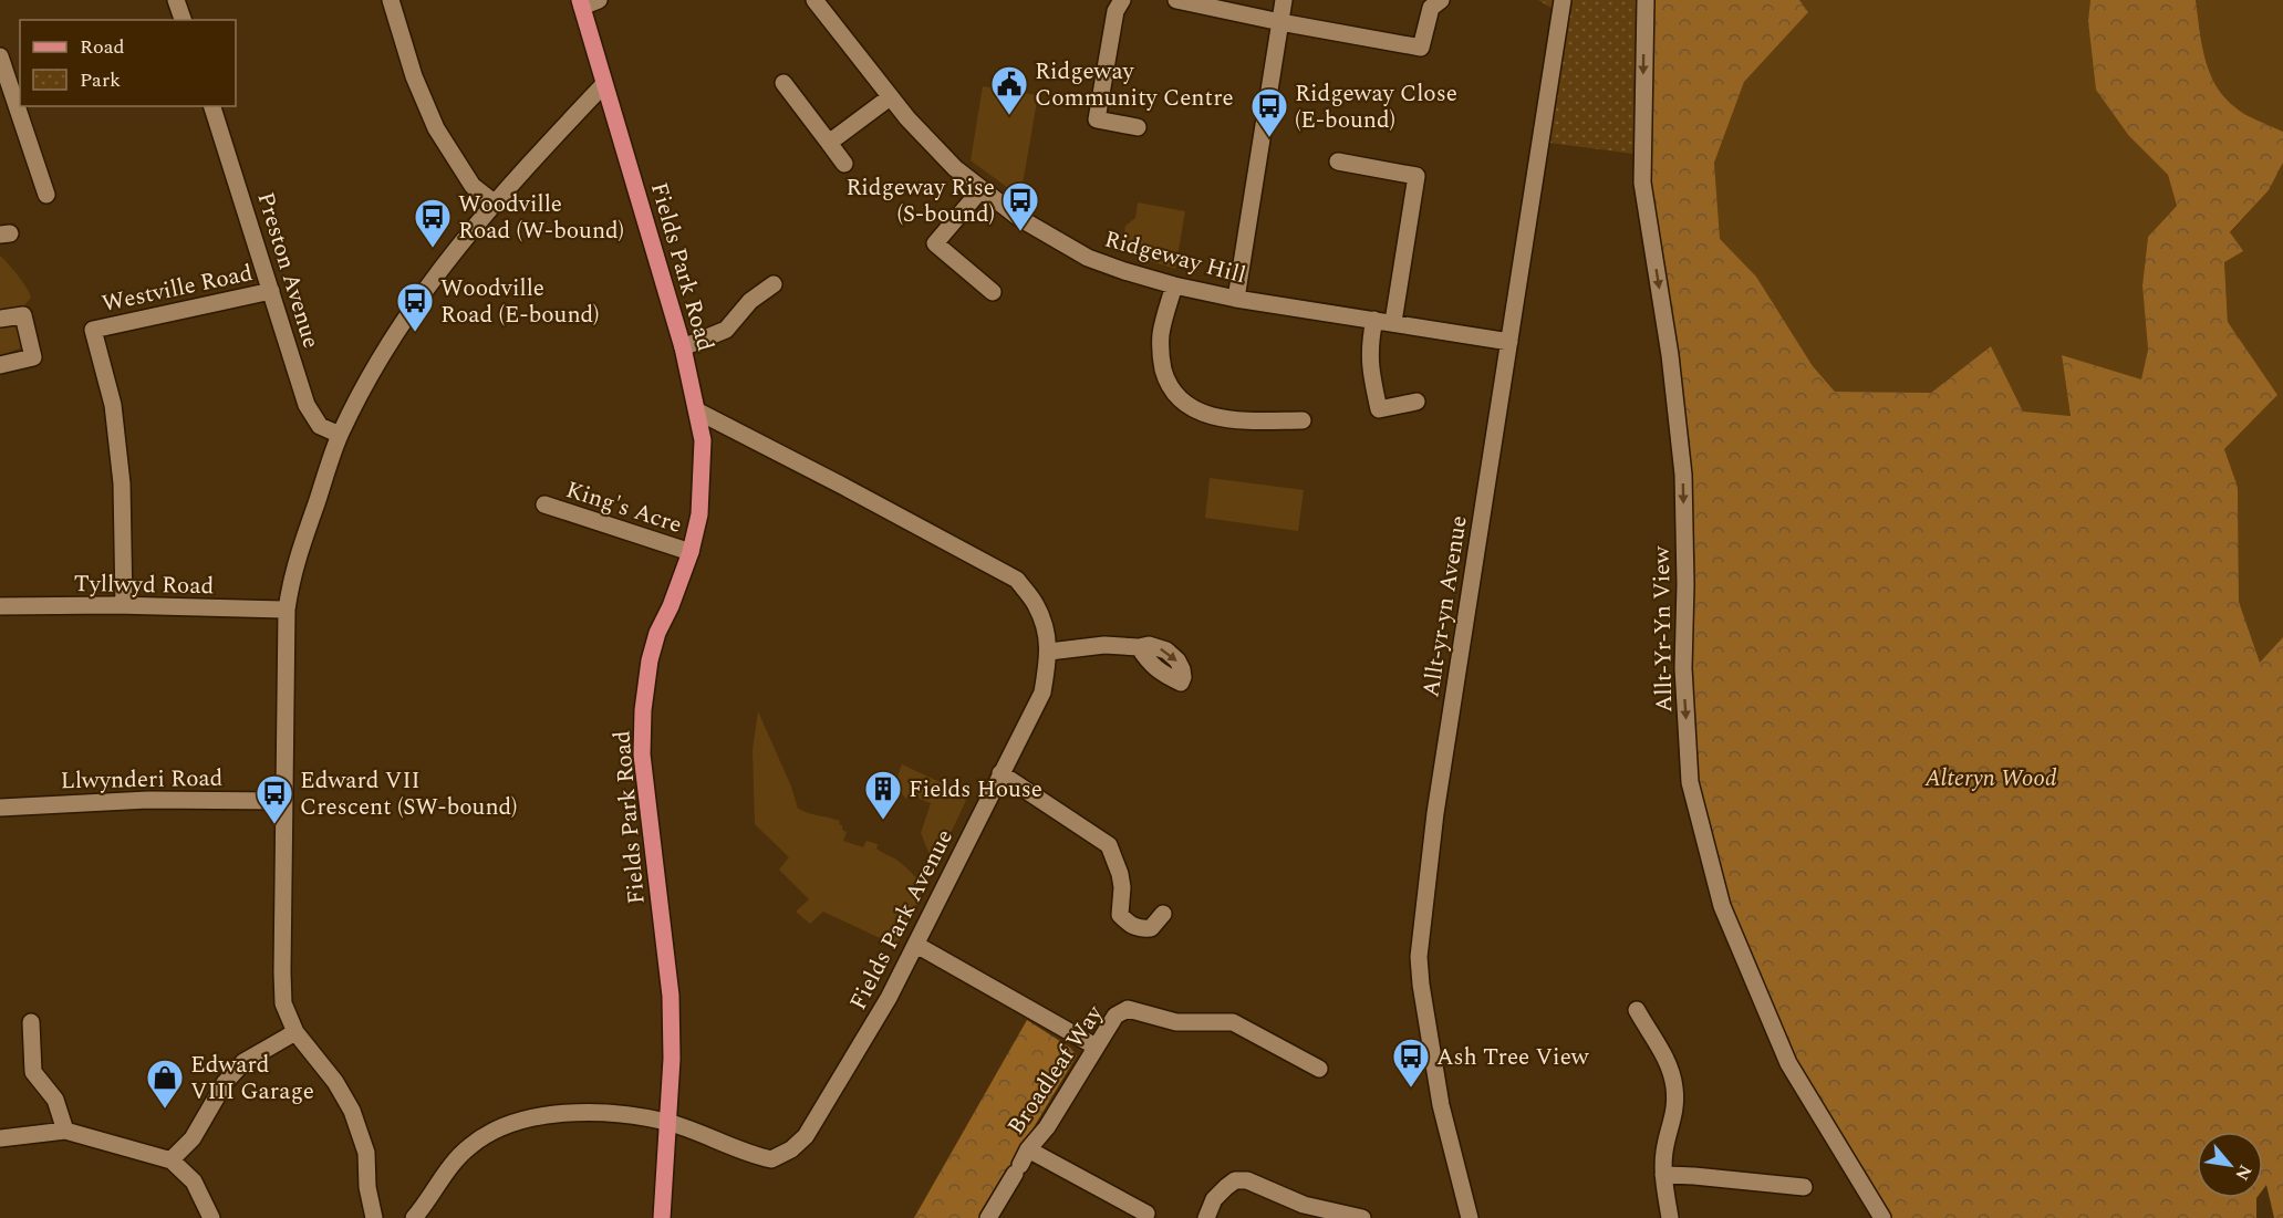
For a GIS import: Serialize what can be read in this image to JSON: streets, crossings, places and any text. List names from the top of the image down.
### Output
{
  "streets": {
    "main road": ["Fields Park Road"],
    "street": [
      "Ridgeway Hill",
      "Preston Avenue",
      "Westville Road",
      "King's Acre",
      "Tyllwyd Road",
      "Allt-yr-yn Avenue",
      "Allt-Yr-Yn View",
      "Llwynderi Road",
      "Fields Park Avenue",
      "Broadleaf Way"
    ]
  },
  "crossings": [
    ["Ridgeway Hill", "Allt-yr-yn Avenue"],
    ["Fields Park Road", "King's Acre"],
    ["Fields Park Road", "Fields Park Avenue"],
    ["Preston Avenue", "Westville Road"],
    ["Westville Road", "Tyllwyd Road"]
  ],
  "one_way": ["Allt-Yr-Yn View"],
  "parks": ["Alteryn Wood"],
  "places": {
    "public building": ["Ridgeway Community Centre"],
    "bus stop": [
      "Ridgeway Close (E-bound)",
      "Ridgeway Rise (S-bound)",
      "Woodville Road (W-bound)",
      "Woodville Road (E-bound)",
      "Edward VII Crescent (SW-bound)",
      "Ash Tree View"
    ],
    "building": ["Fields House"],
    "shop": ["Edward VIII Garage"]
  },
  "legend": ["Road", "Park"],
  "north": "bottom right"
}
